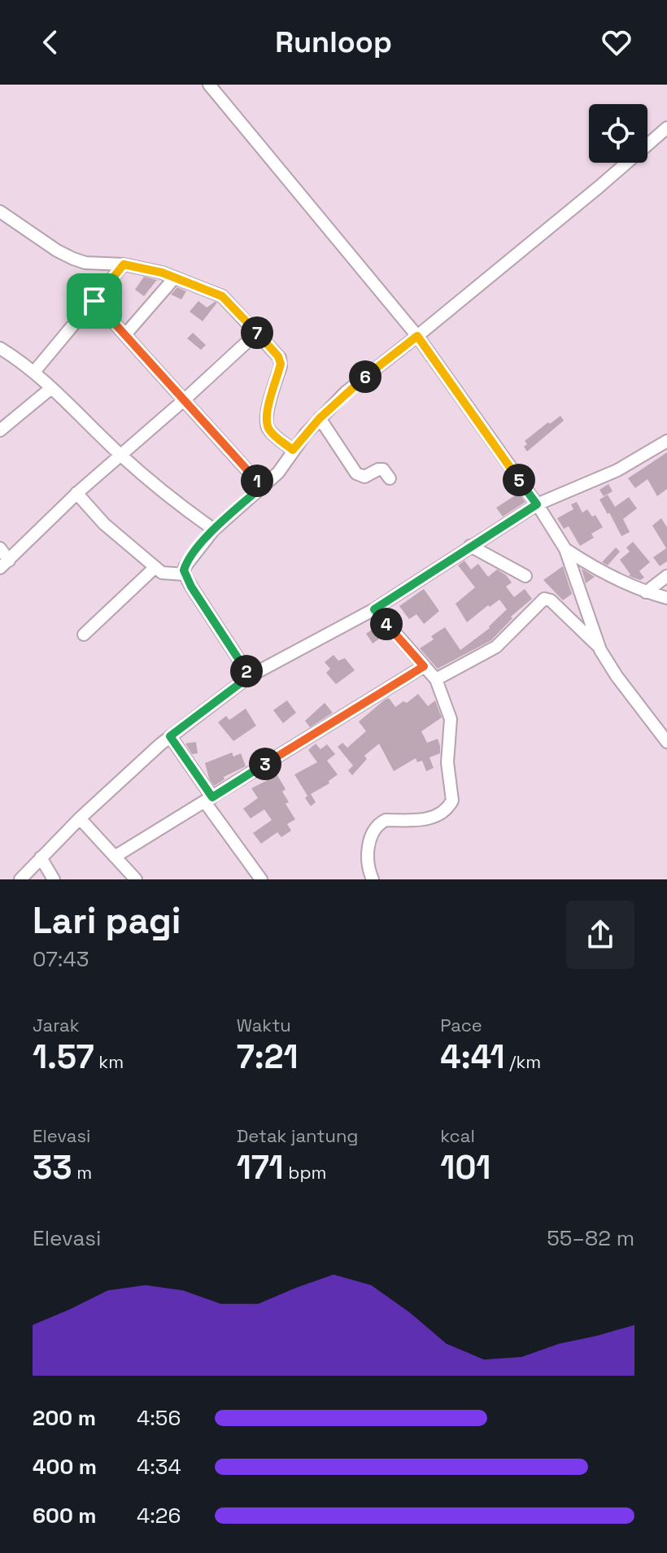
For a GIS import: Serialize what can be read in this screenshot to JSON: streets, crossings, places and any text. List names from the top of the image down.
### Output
{
  "page": {
    "header": "Runloop",
    "pins": [
      "7",
      "6",
      "5",
      "1",
      "4",
      "2",
      "3"
    ],
    "heading": ["Lari pagi", "07:43"],
    "stats": [
      ["Jarak", "1.57 km"],
      ["Waktu", "7:21"],
      ["Pace", "4:41 /km"],
      ["Elevasi", "33 m"],
      ["Detak jantung", "171 bpm"],
      ["kcal", "101"]
    ],
    "chart": ["Elevasi", "55–82 m"],
    "list": [
      {
        "name": "200 m",
        "note": "4:56"
      },
      {
        "name": "400 m",
        "note": "4:34"
      },
      {
        "name": "600 m",
        "note": "4:26"
      }
    ]
  }
}
